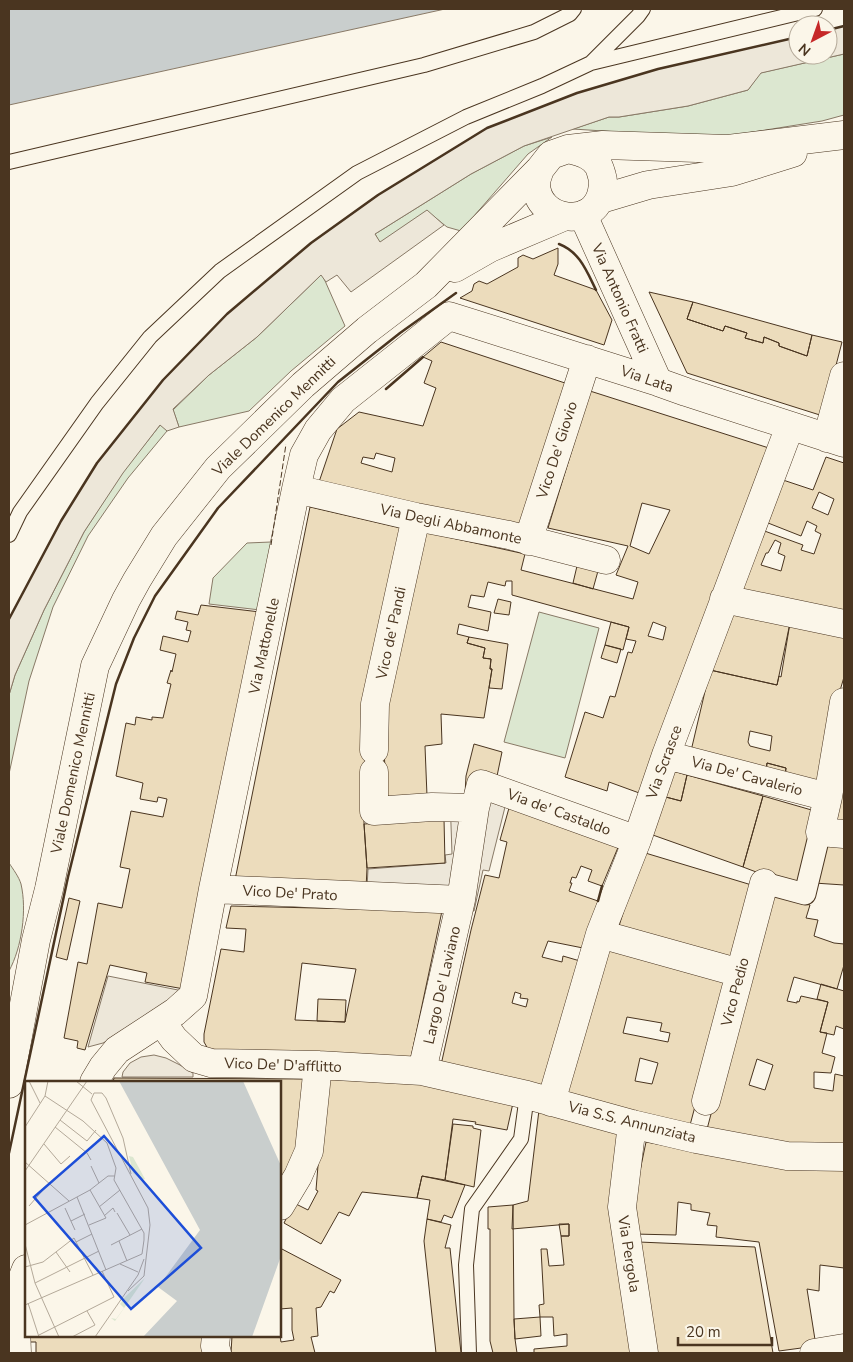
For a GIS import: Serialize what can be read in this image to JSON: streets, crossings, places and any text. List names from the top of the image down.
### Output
{
  "streets": {
    "street": [
      "Via Antonio Fratti",
      "Via Lata",
      "Viale Domenico Mennitti",
      "Vico De' Giovio",
      "Via Degli Abbamonte",
      "Vico de' Pandi",
      "Via Mattonelle",
      "Via Scrasce",
      "Via De' Cavalerio",
      "Via de' Castaldo",
      "Vico De' Prato",
      "Largo De' Laviano",
      "Vico Pedio",
      "Vico De' D'afflitto",
      "Via S.S. Annunziata",
      "Via Pergola"
    ]
  },
  "crossings": [
    ["Via Antonio Fratti", "Via Lata"],
    ["Via Antonio Fratti", "Viale Domenico Mennitti"],
    ["Via Lata", "Vico De' Giovio"],
    ["Via Lata", "Via Mattonelle"],
    ["Via Lata", "Via Scrasce"],
    ["Vico De' Giovio", "Via Degli Abbamonte"],
    ["Via Degli Abbamonte", "Vico de' Pandi"],
    ["Via Degli Abbamonte", "Via Mattonelle"],
    ["Vico de' Pandi", "Via de' Castaldo"],
    ["Via Mattonelle", "Vico De' Prato"],
    ["Via Mattonelle", "Vico De' D'afflitto"],
    ["Via Scrasce", "Via De' Cavalerio"],
    ["Via Scrasce", "Via de' Castaldo"],
    ["Via Scrasce", "Via S.S. Annunziata"],
    ["Via de' Castaldo", "Largo De' Laviano"],
    ["Vico De' Prato", "Largo De' Laviano"],
    ["Largo De' Laviano", "Vico De' D'afflitto"],
    ["Largo De' Laviano", "Via S.S. Annunziata"],
    ["Vico De' D'afflitto", "Via S.S. Annunziata"],
    ["Via S.S. Annunziata", "Via Pergola"]
  ],
  "scale_bar": "20 m",
  "north": "bottom left"
}
